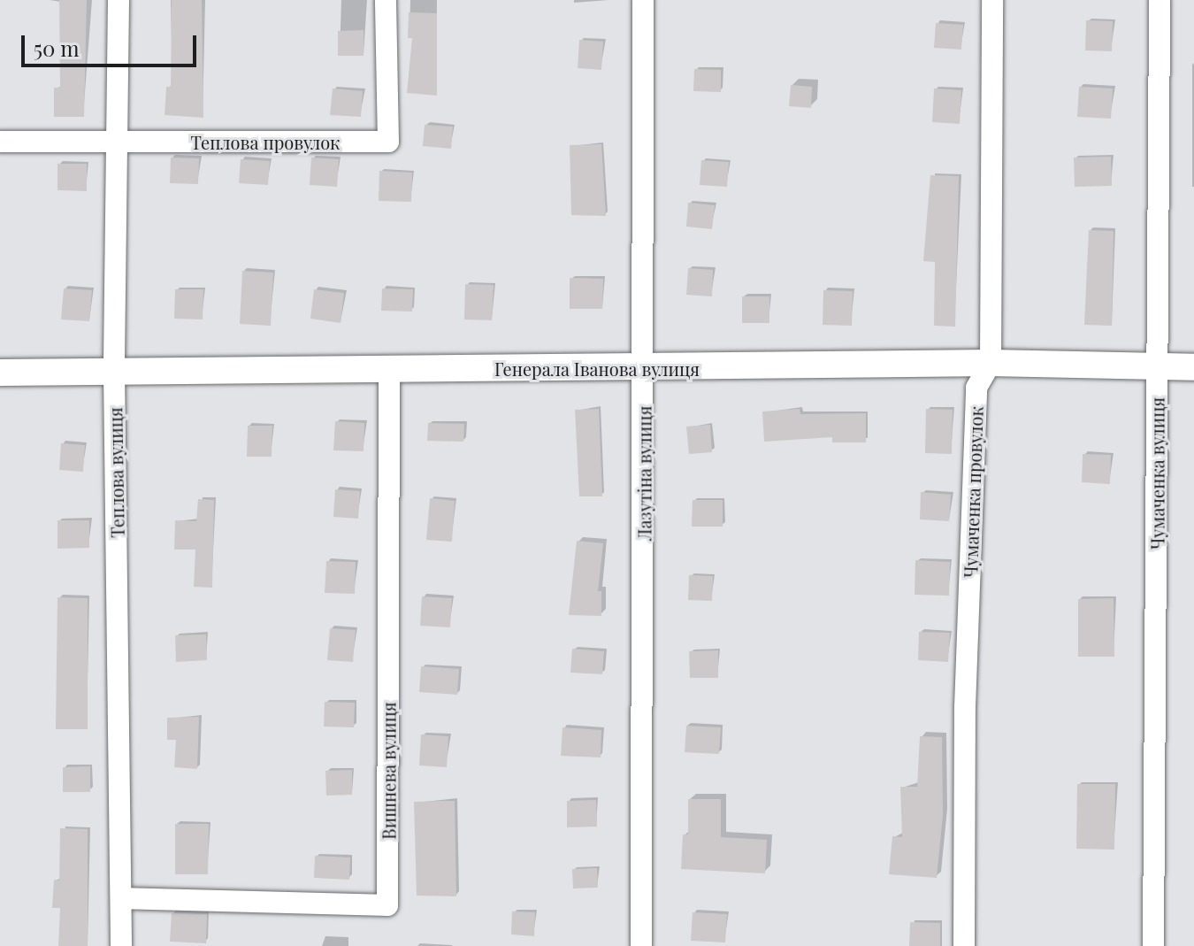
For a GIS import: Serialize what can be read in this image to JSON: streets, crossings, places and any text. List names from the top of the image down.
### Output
{
  "streets": {
    "street": [
      "Теплова провулок",
      "Генерала Іванова вулиця",
      "Теплова вулиця",
      "Лазутіна вулиця",
      "Чумаченка вулиця",
      "Чумаченка провулок",
      "Вишнева вулиця"
    ]
  },
  "crossings": [
    ["Теплова провулок", "Теплова вулиця"],
    ["Генерала Іванова вулиця", "Теплова вулиця"],
    ["Генерала Іванова вулиця", "Лазутіна вулиця"],
    ["Генерала Іванова вулиця", "Чумаченка вулиця"],
    ["Генерала Іванова вулиця", "Чумаченка провулок"],
    ["Генерала Іванова вулиця", "Вишнева вулиця"],
    ["Теплова вулиця", "Вишнева вулиця"]
  ],
  "scale_bar": "50 m"
}
